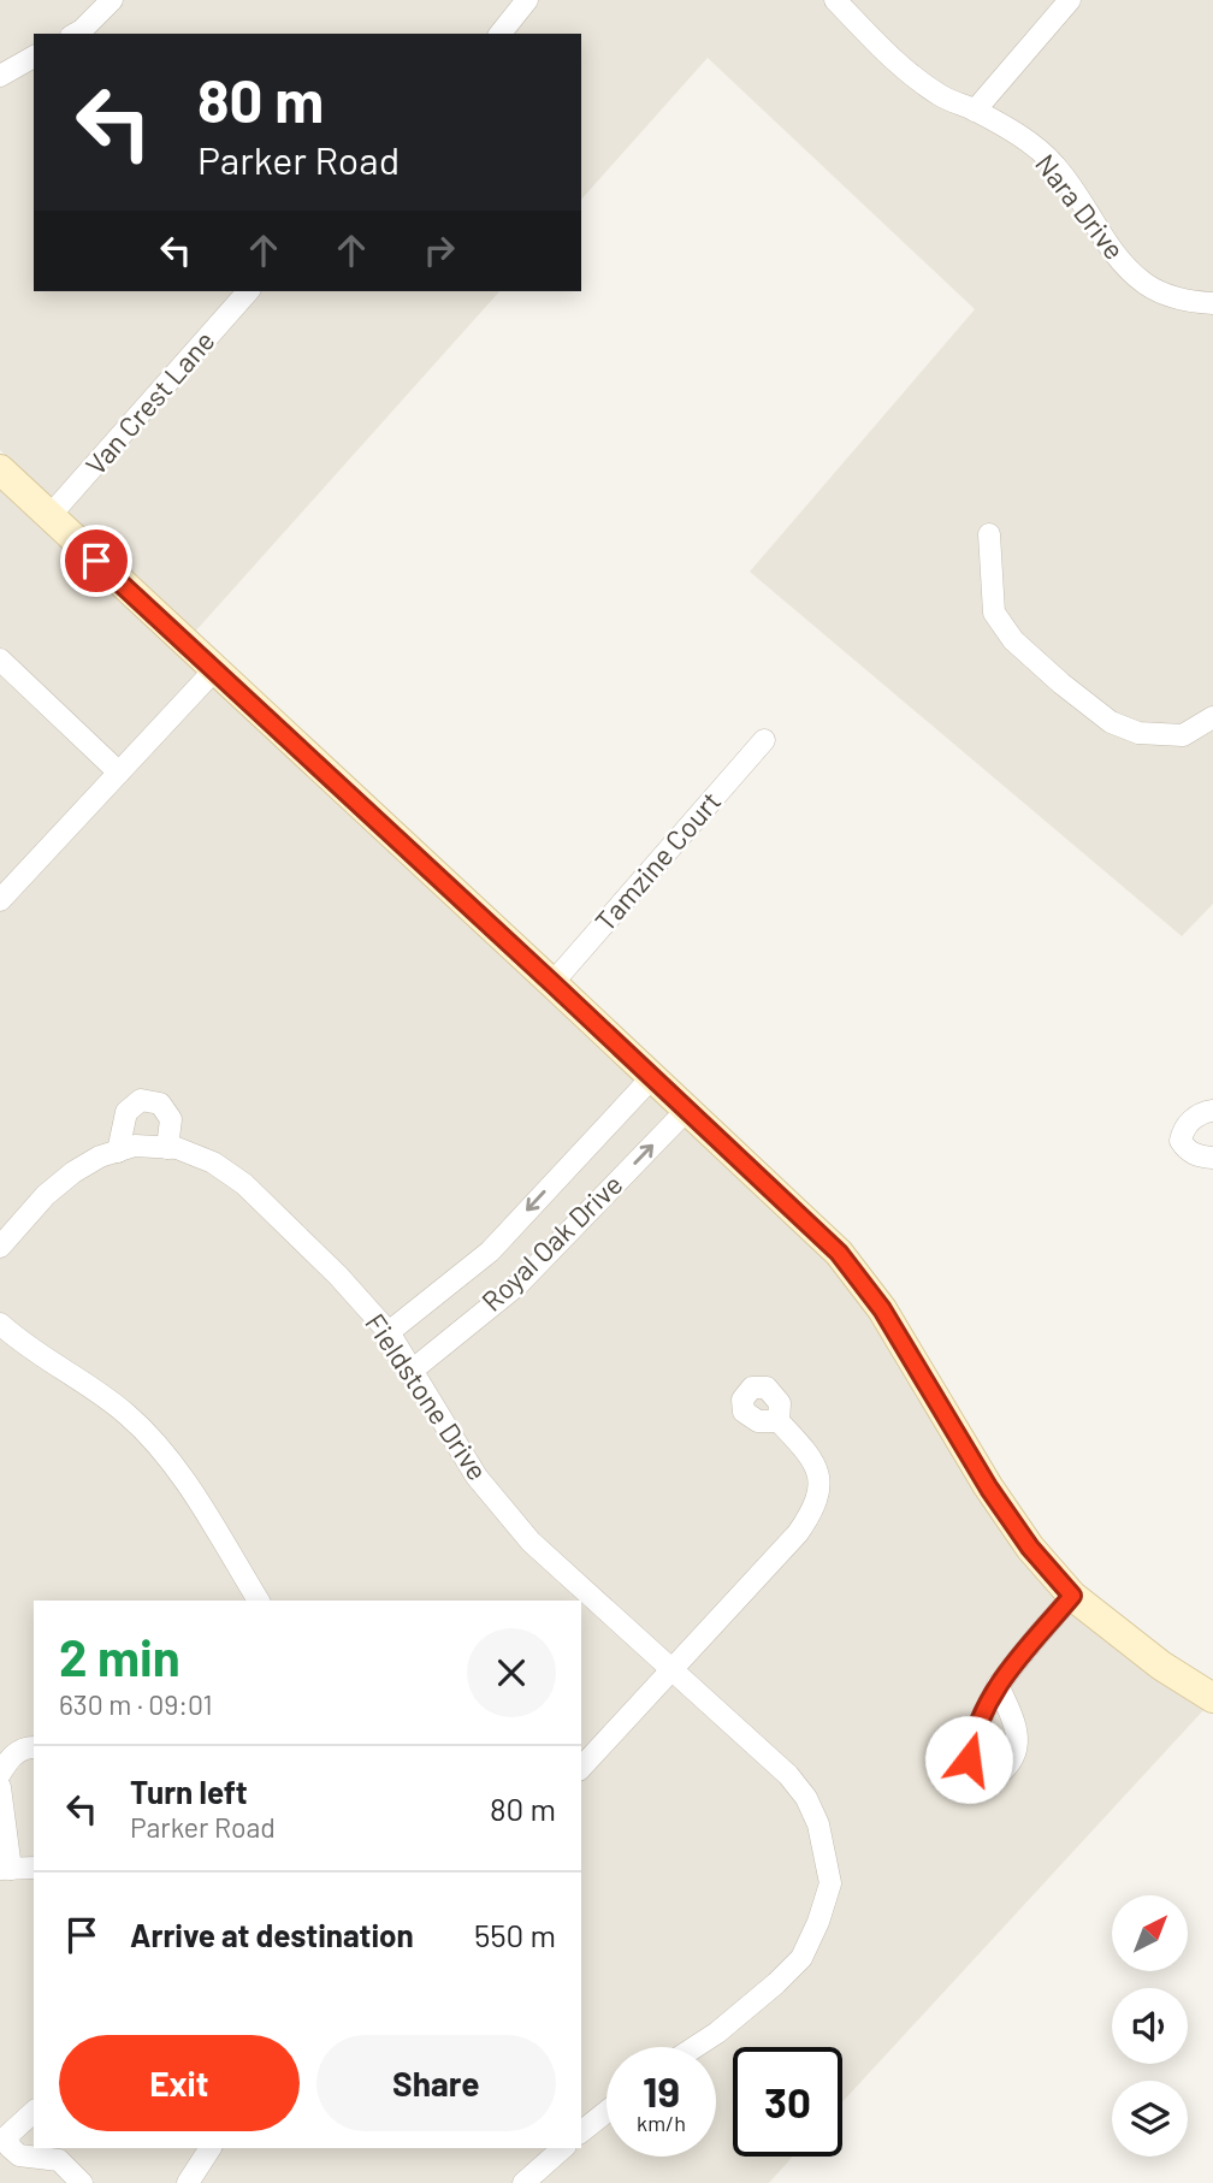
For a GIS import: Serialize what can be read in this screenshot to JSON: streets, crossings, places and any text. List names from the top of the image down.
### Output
{
  "streets": {
    "street": [
      "Nara Drive",
      "Van Crest Lane",
      "Tamzine Court",
      "Royal Oak Drive",
      "Fieldstone Drive"
    ]
  },
  "crossings": [
    ["Royal Oak Drive", "Fieldstone Drive"]
  ],
  "north": "top right",
  "page": {
    "turn": ["80 m", "Parker Road"],
    "heading": ["2 min", "630 m · 09:01"],
    "list": [
      {
        "name": "Turn left",
        "note": "Parker Road",
        "value": "80 m"
      },
      {
        "name": "Arrive at destination",
        "value": "550 m"
      }
    ],
    "buttons": ["Exit", "Share"],
    "speed": "19 km/h",
    "limit": "30"
  }
}
